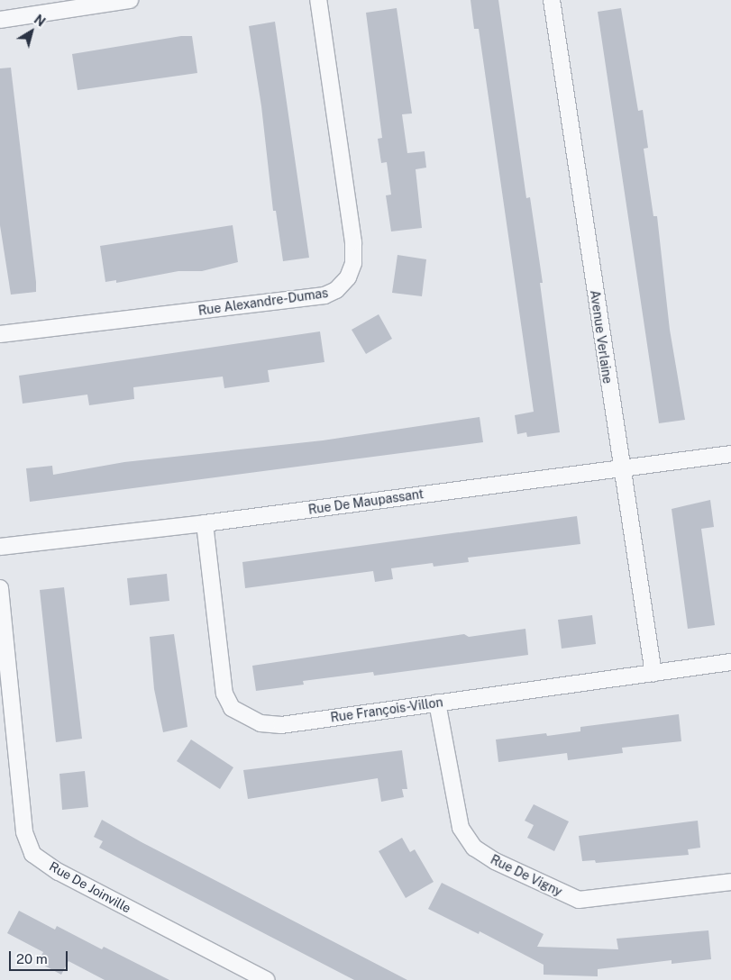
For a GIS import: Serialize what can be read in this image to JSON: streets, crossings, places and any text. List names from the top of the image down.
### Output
{
  "streets": {
    "street": [
      "Rue Alexandre-Dumas",
      "Avenue Verlaine",
      "Rue De Maupassant",
      "Rue François-Villon",
      "Rue De Vigny",
      "Rue De Joinville"
    ]
  },
  "crossings": [
    ["Avenue Verlaine", "Rue De Maupassant"],
    ["Avenue Verlaine", "Rue François-Villon"],
    ["Rue De Maupassant", "Rue François-Villon"],
    ["Rue François-Villon", "Rue De Vigny"]
  ],
  "scale_bar": "20 m",
  "north": "top right"
}
